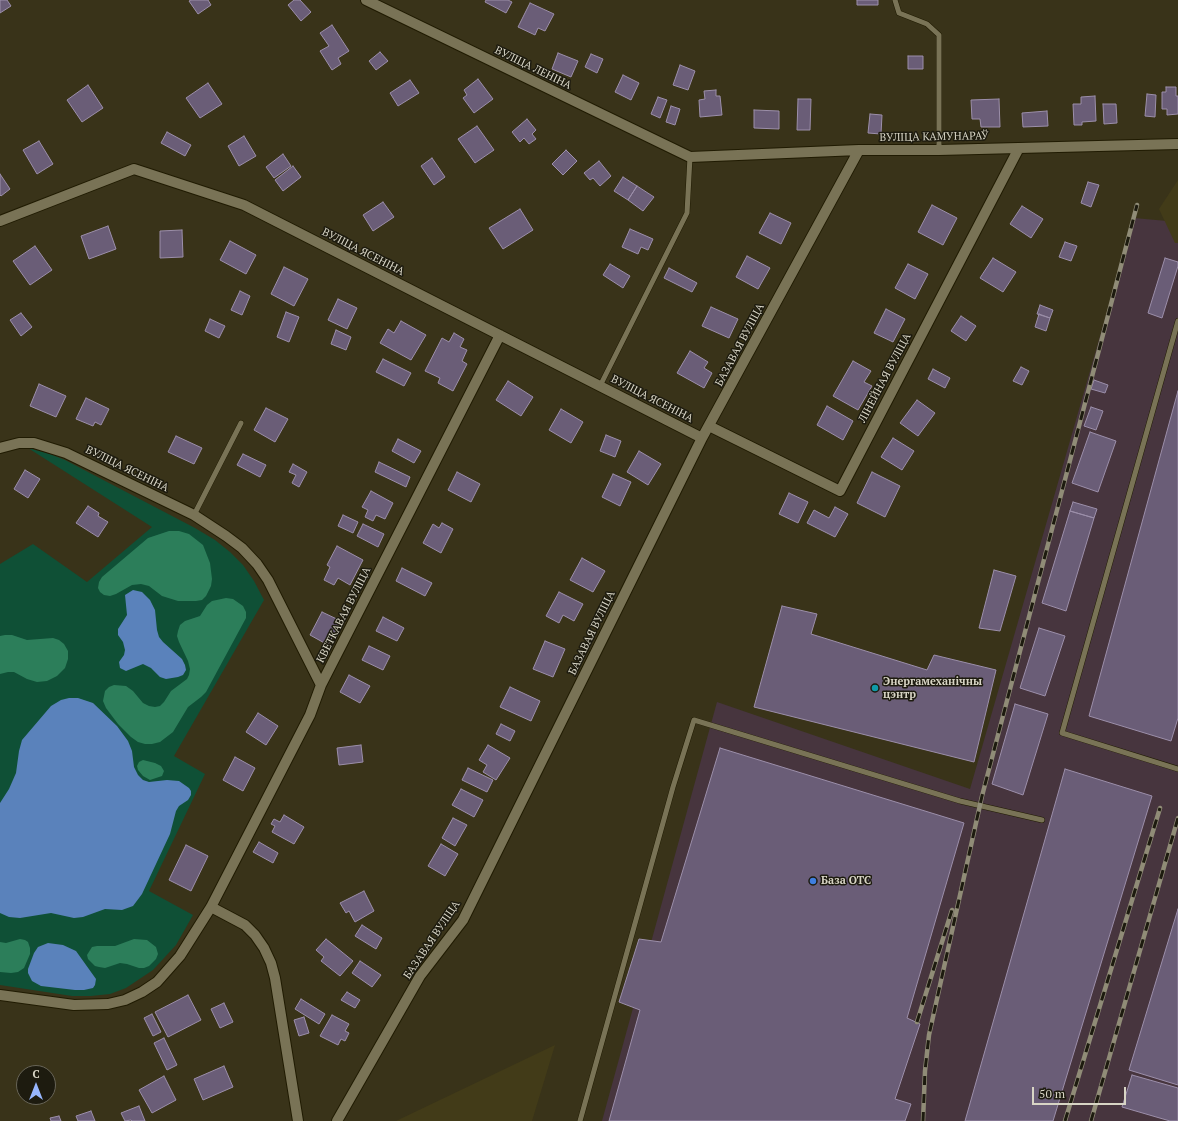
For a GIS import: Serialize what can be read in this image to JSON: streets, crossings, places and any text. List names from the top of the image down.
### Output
{
  "streets": {
    "street": [
      "ВУЛІЦА ЛЕНІНА",
      "ВУЛІЦА КАМУНАРАЎ",
      "ВУЛІЦА ЯСЕНІНА",
      "БАЗАВАЯ ВУЛІЦА",
      "ЛІНЕЙНАЯ ВУЛІЦА",
      "КВЕТКАВАЯ ВУЛІЦА"
    ]
  },
  "crossings": [
    ["ВУЛІЦА ЛЕНІНА", "ВУЛІЦА КАМУНАРАЎ"],
    ["ВУЛІЦА КАМУНАРАЎ", "БАЗАВАЯ ВУЛІЦА"],
    ["ВУЛІЦА КАМУНАРАЎ", "ЛІНЕЙНАЯ ВУЛІЦА"],
    ["ВУЛІЦА ЯСЕНІНА", "БАЗАВАЯ ВУЛІЦА"],
    ["ВУЛІЦА ЯСЕНІНА", "КВЕТКАВАЯ ВУЛІЦА"],
    ["БАЗАВАЯ ВУЛІЦА", "ЛІНЕЙНАЯ ВУЛІЦА"]
  ],
  "places": ["Энергамеханічны цэнтр", "База ОТС"],
  "scale_bar": "50 m",
  "north": "top"
}
